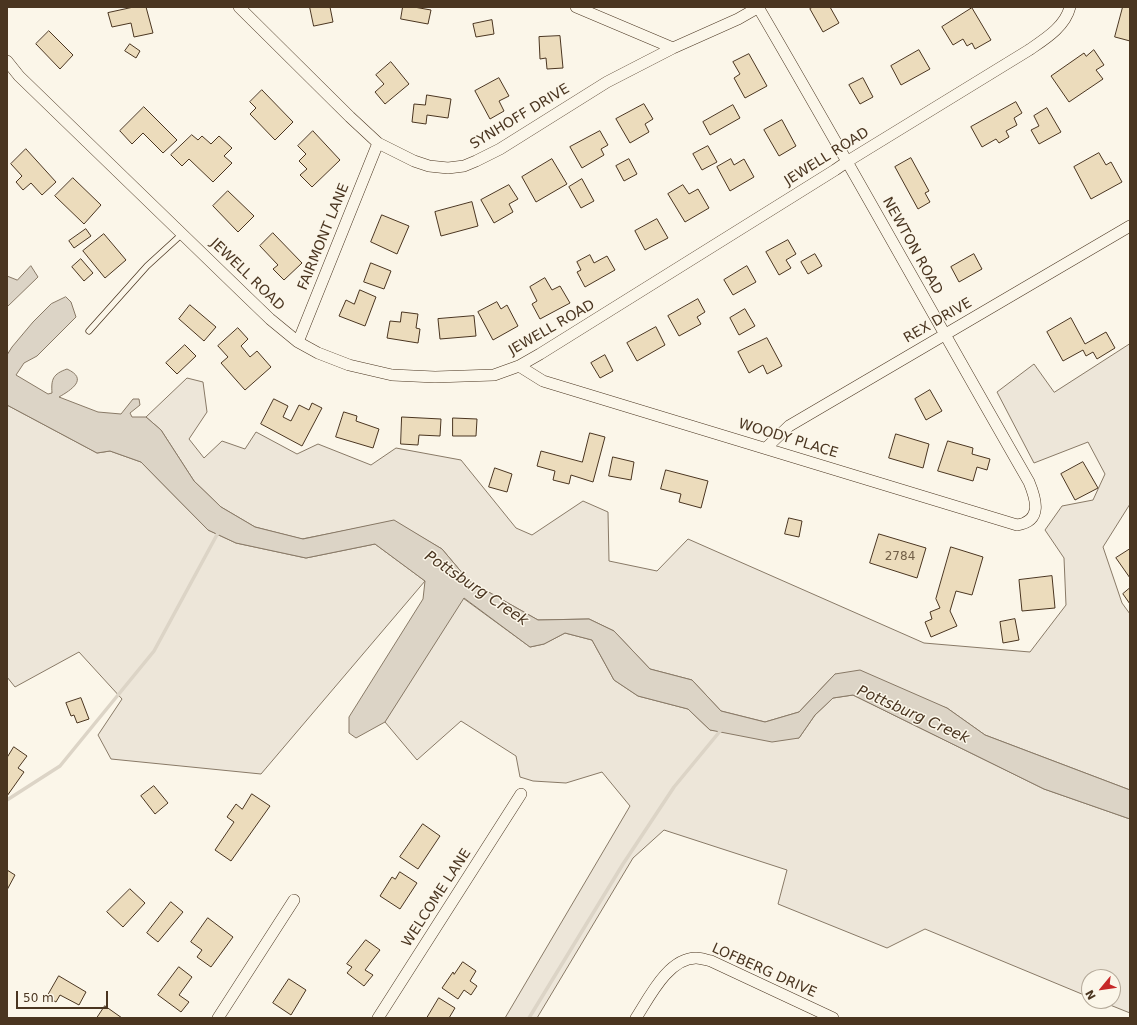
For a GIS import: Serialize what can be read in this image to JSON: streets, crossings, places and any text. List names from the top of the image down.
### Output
{
  "streets": {
    "street": [
      "SYNHOFF DRIVE",
      "JEWELL ROAD",
      "FAIRMONT LANE",
      "NEWTON ROAD",
      "REX DRIVE",
      "WOODY PLACE",
      "WELCOME LANE",
      "LOFBERG DRIVE"
    ]
  },
  "crossings": [
    ["SYNHOFF DRIVE", "FAIRMONT LANE"],
    ["SYNHOFF DRIVE", "NEWTON ROAD"],
    ["JEWELL ROAD", "FAIRMONT LANE"],
    ["JEWELL ROAD", "NEWTON ROAD"],
    ["JEWELL ROAD", "WOODY PLACE"],
    ["NEWTON ROAD", "REX DRIVE"],
    ["NEWTON ROAD", "WOODY PLACE"],
    ["REX DRIVE", "WOODY PLACE"]
  ],
  "water": ["Pottsburg Creek"],
  "house_numbers": ["2784"],
  "scale_bar": "50 m",
  "north": "bottom left"
}
